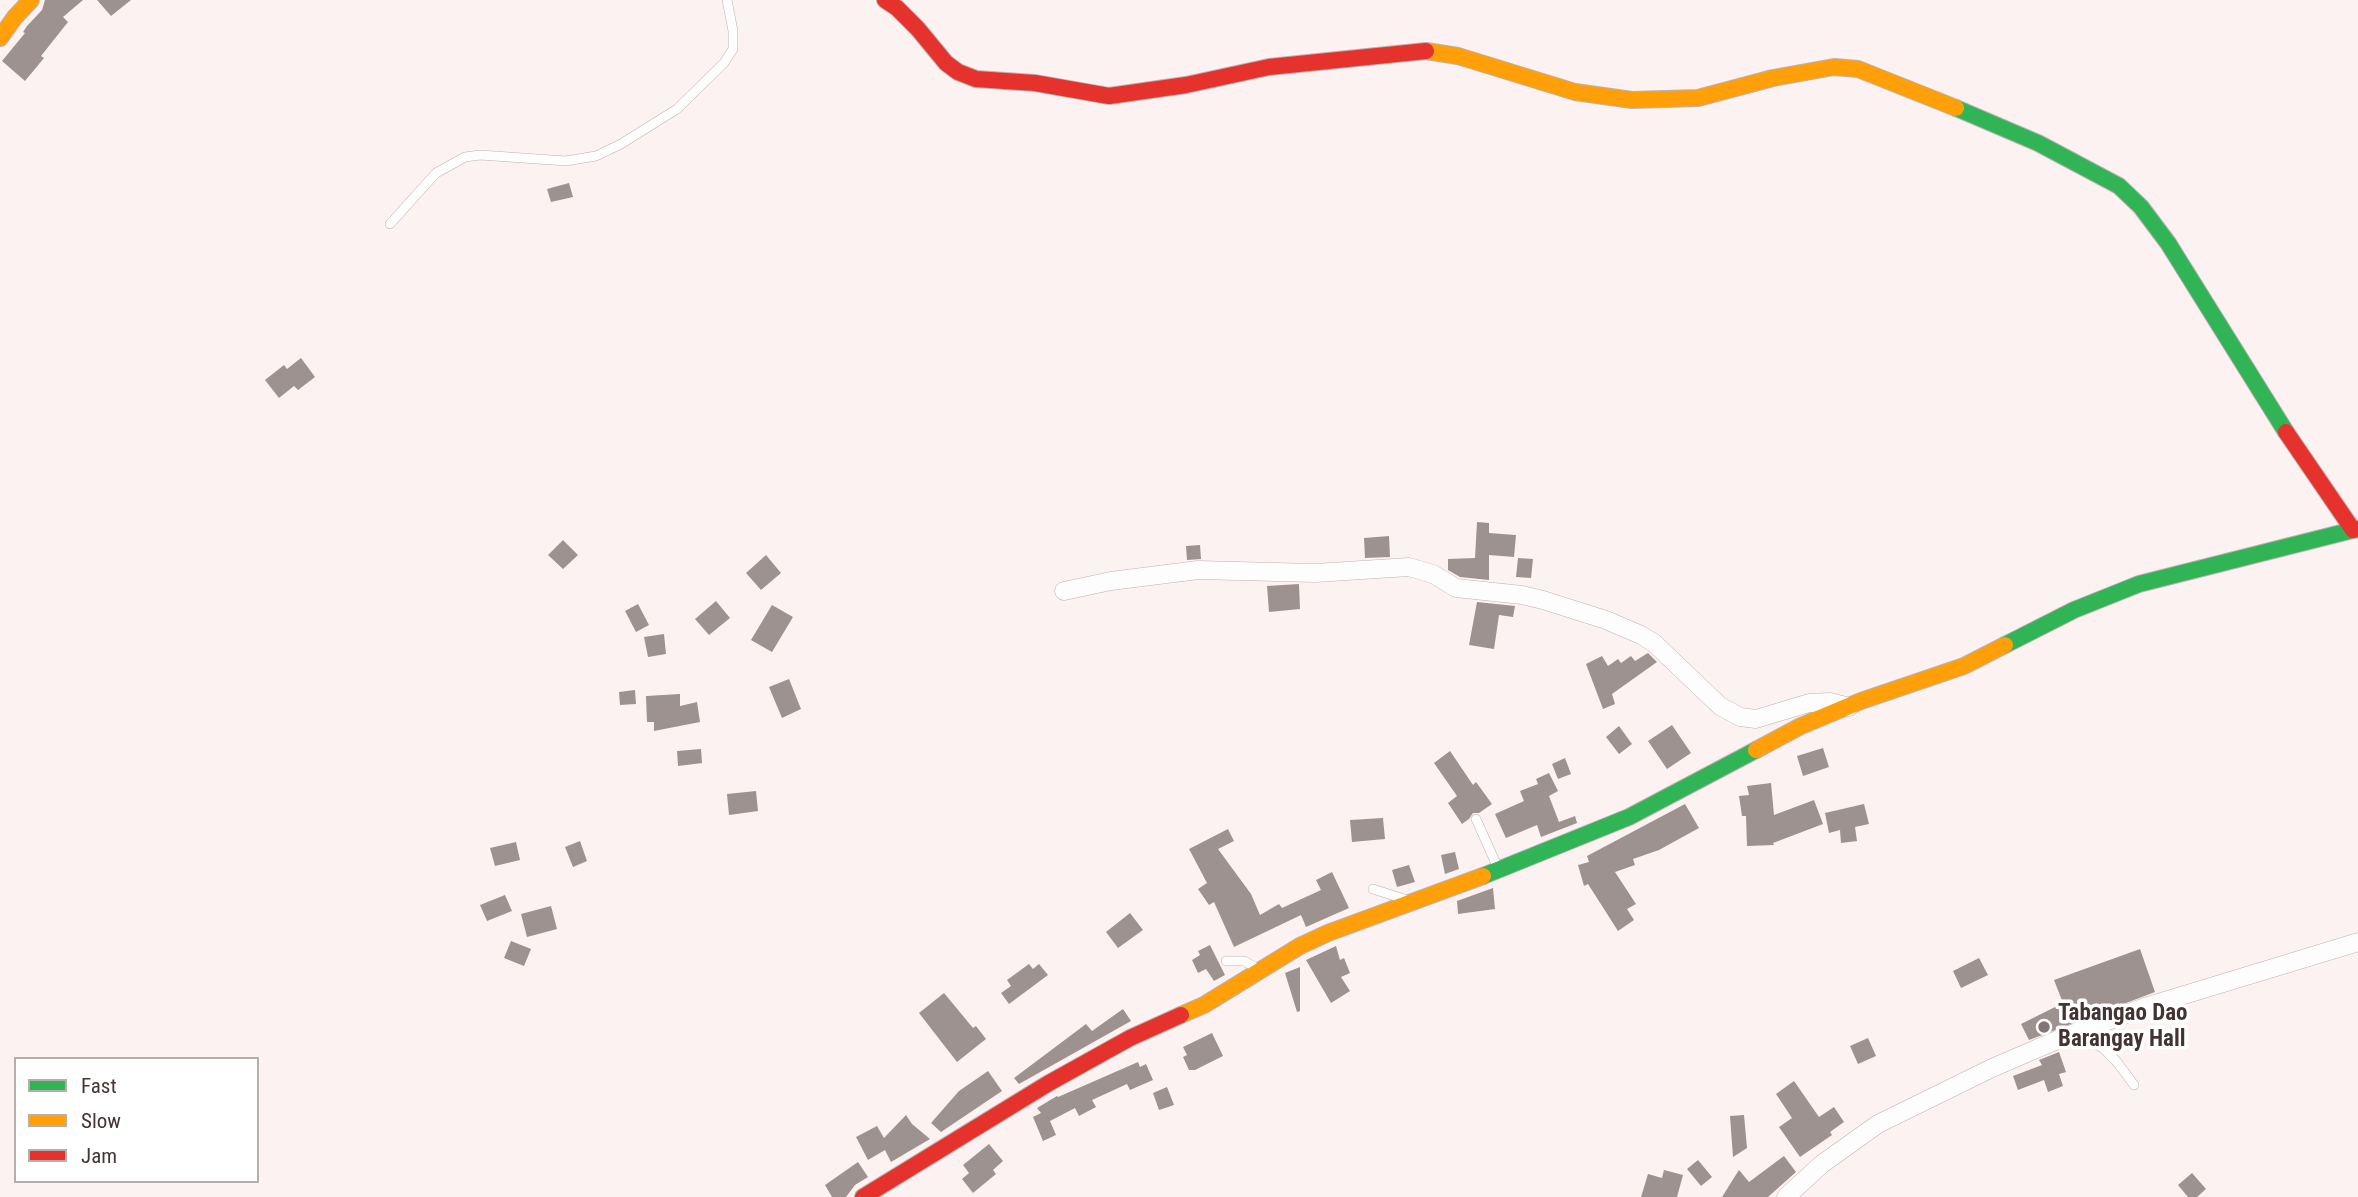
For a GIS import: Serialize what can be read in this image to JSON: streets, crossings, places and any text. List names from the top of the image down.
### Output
{
  "places": ["Tabangao Dao Barangay Hall"],
  "legend": ["Fast", "Slow", "Jam"]
}
